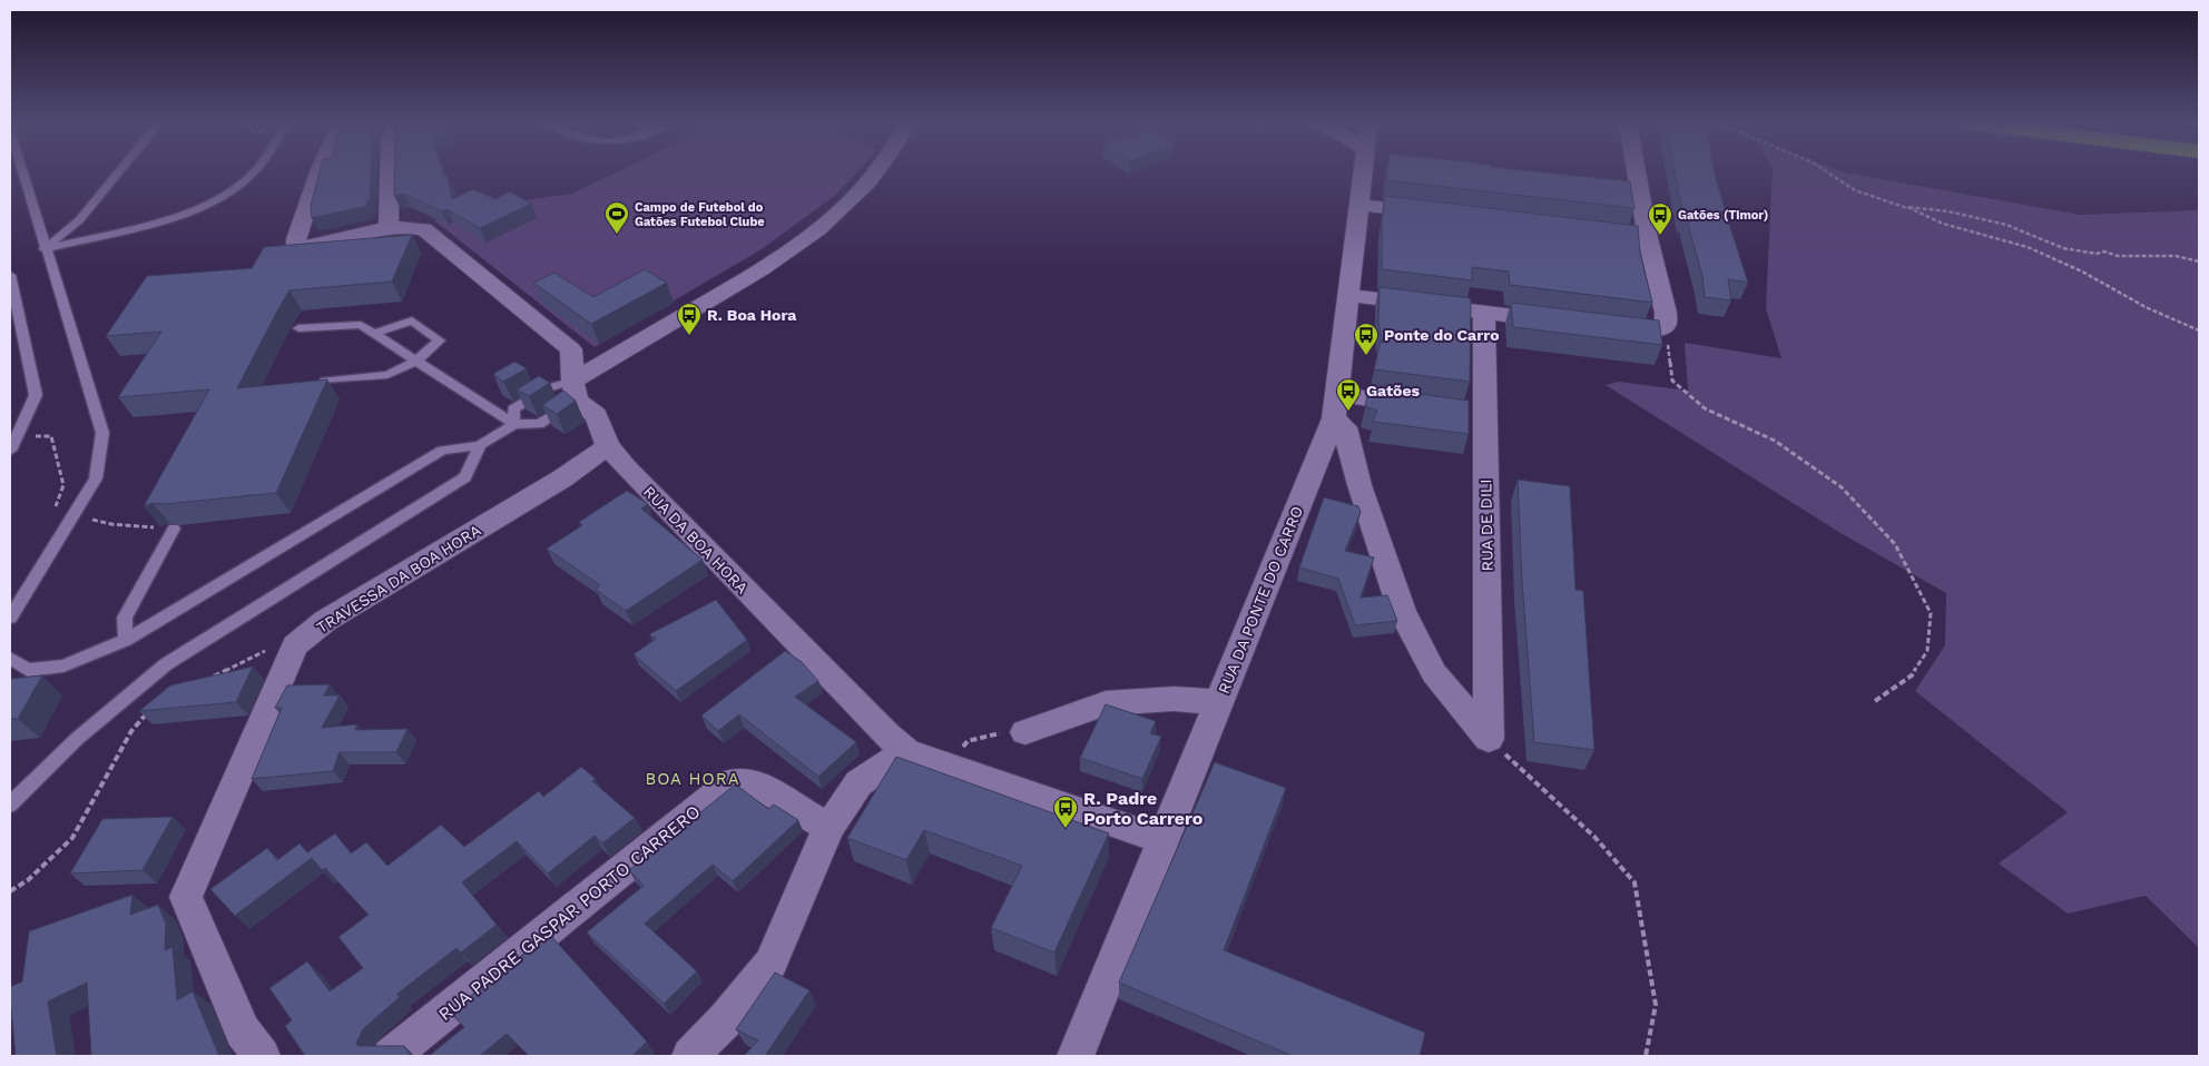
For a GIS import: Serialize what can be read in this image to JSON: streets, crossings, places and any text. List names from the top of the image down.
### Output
{
  "streets": {
    "street": [
      "RUA DE DILI",
      "RUA DA BOA HORA",
      "TRAVESSA DA BOA HORA",
      "RUA DA PONTE DO CARRO",
      "RUA PADRE GASPAR PORTO CARRERO"
    ]
  },
  "crossings": [
    ["RUA DA BOA HORA", "TRAVESSA DA BOA HORA"],
    ["RUA DA BOA HORA", "RUA DA PONTE DO CARRO"]
  ],
  "districts": ["BOA HORA"],
  "places": {
    "sports": ["Campo de Futebol do Gatões Futebol Clube"],
    "bus stop": [
      "Gatões (Timor)",
      "R. Boa Hora",
      "Ponte do Carro",
      "Gatões",
      "R. Padre Porto Carrero"
    ]
  }
}
